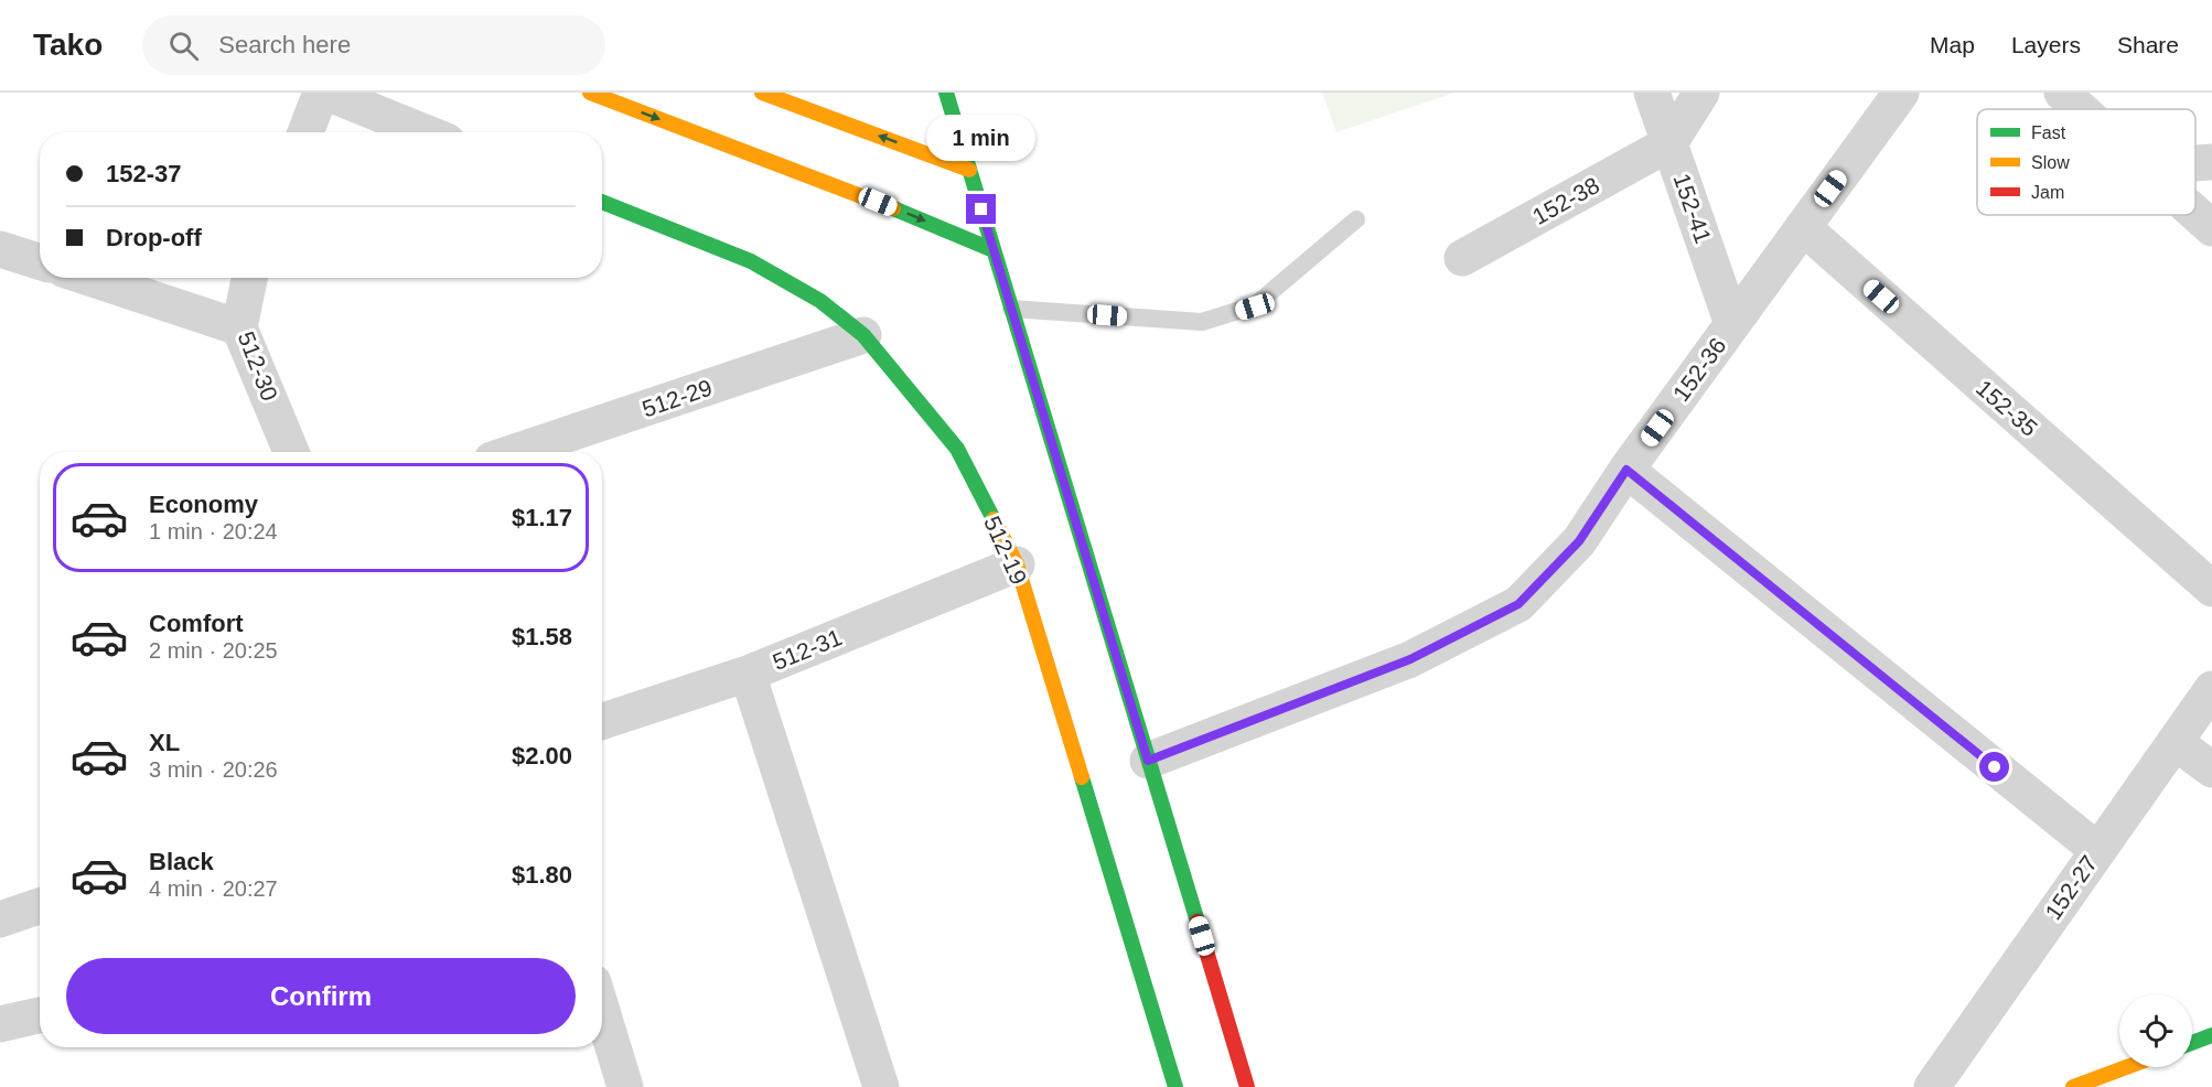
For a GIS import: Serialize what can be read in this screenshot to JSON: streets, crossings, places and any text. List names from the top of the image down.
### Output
{
  "streets": {
    "main road": ["512-19"],
    "street": [
      "152-38",
      "152-41",
      "512-30",
      "152-36",
      "512-29",
      "152-35",
      "512-31",
      "152-27"
    ]
  },
  "crossings": [
    ["152-38", "152-41"],
    ["152-41", "152-36"],
    ["152-36", "152-35"],
    ["512-29", "512-19"],
    ["512-19", "512-31"]
  ],
  "legend": ["Fast", "Slow", "Jam"],
  "page": {
    "header": "Tako",
    "search": "Search here",
    "nav": ["Map", "Layers", "Share"],
    "bubble": "1 min",
    "banner": ["152-37", "Drop-off"],
    "list": [
      {
        "name": "Economy",
        "note": "1 min · 20:24",
        "value": "$1.17"
      },
      {
        "name": "Comfort",
        "note": "2 min · 20:25",
        "value": "$1.58"
      },
      {
        "name": "XL",
        "note": "3 min · 20:26",
        "value": "$2.00"
      },
      {
        "name": "Black",
        "note": "4 min · 20:27",
        "value": "$1.80"
      }
    ],
    "buttons": "Confirm"
  }
}
